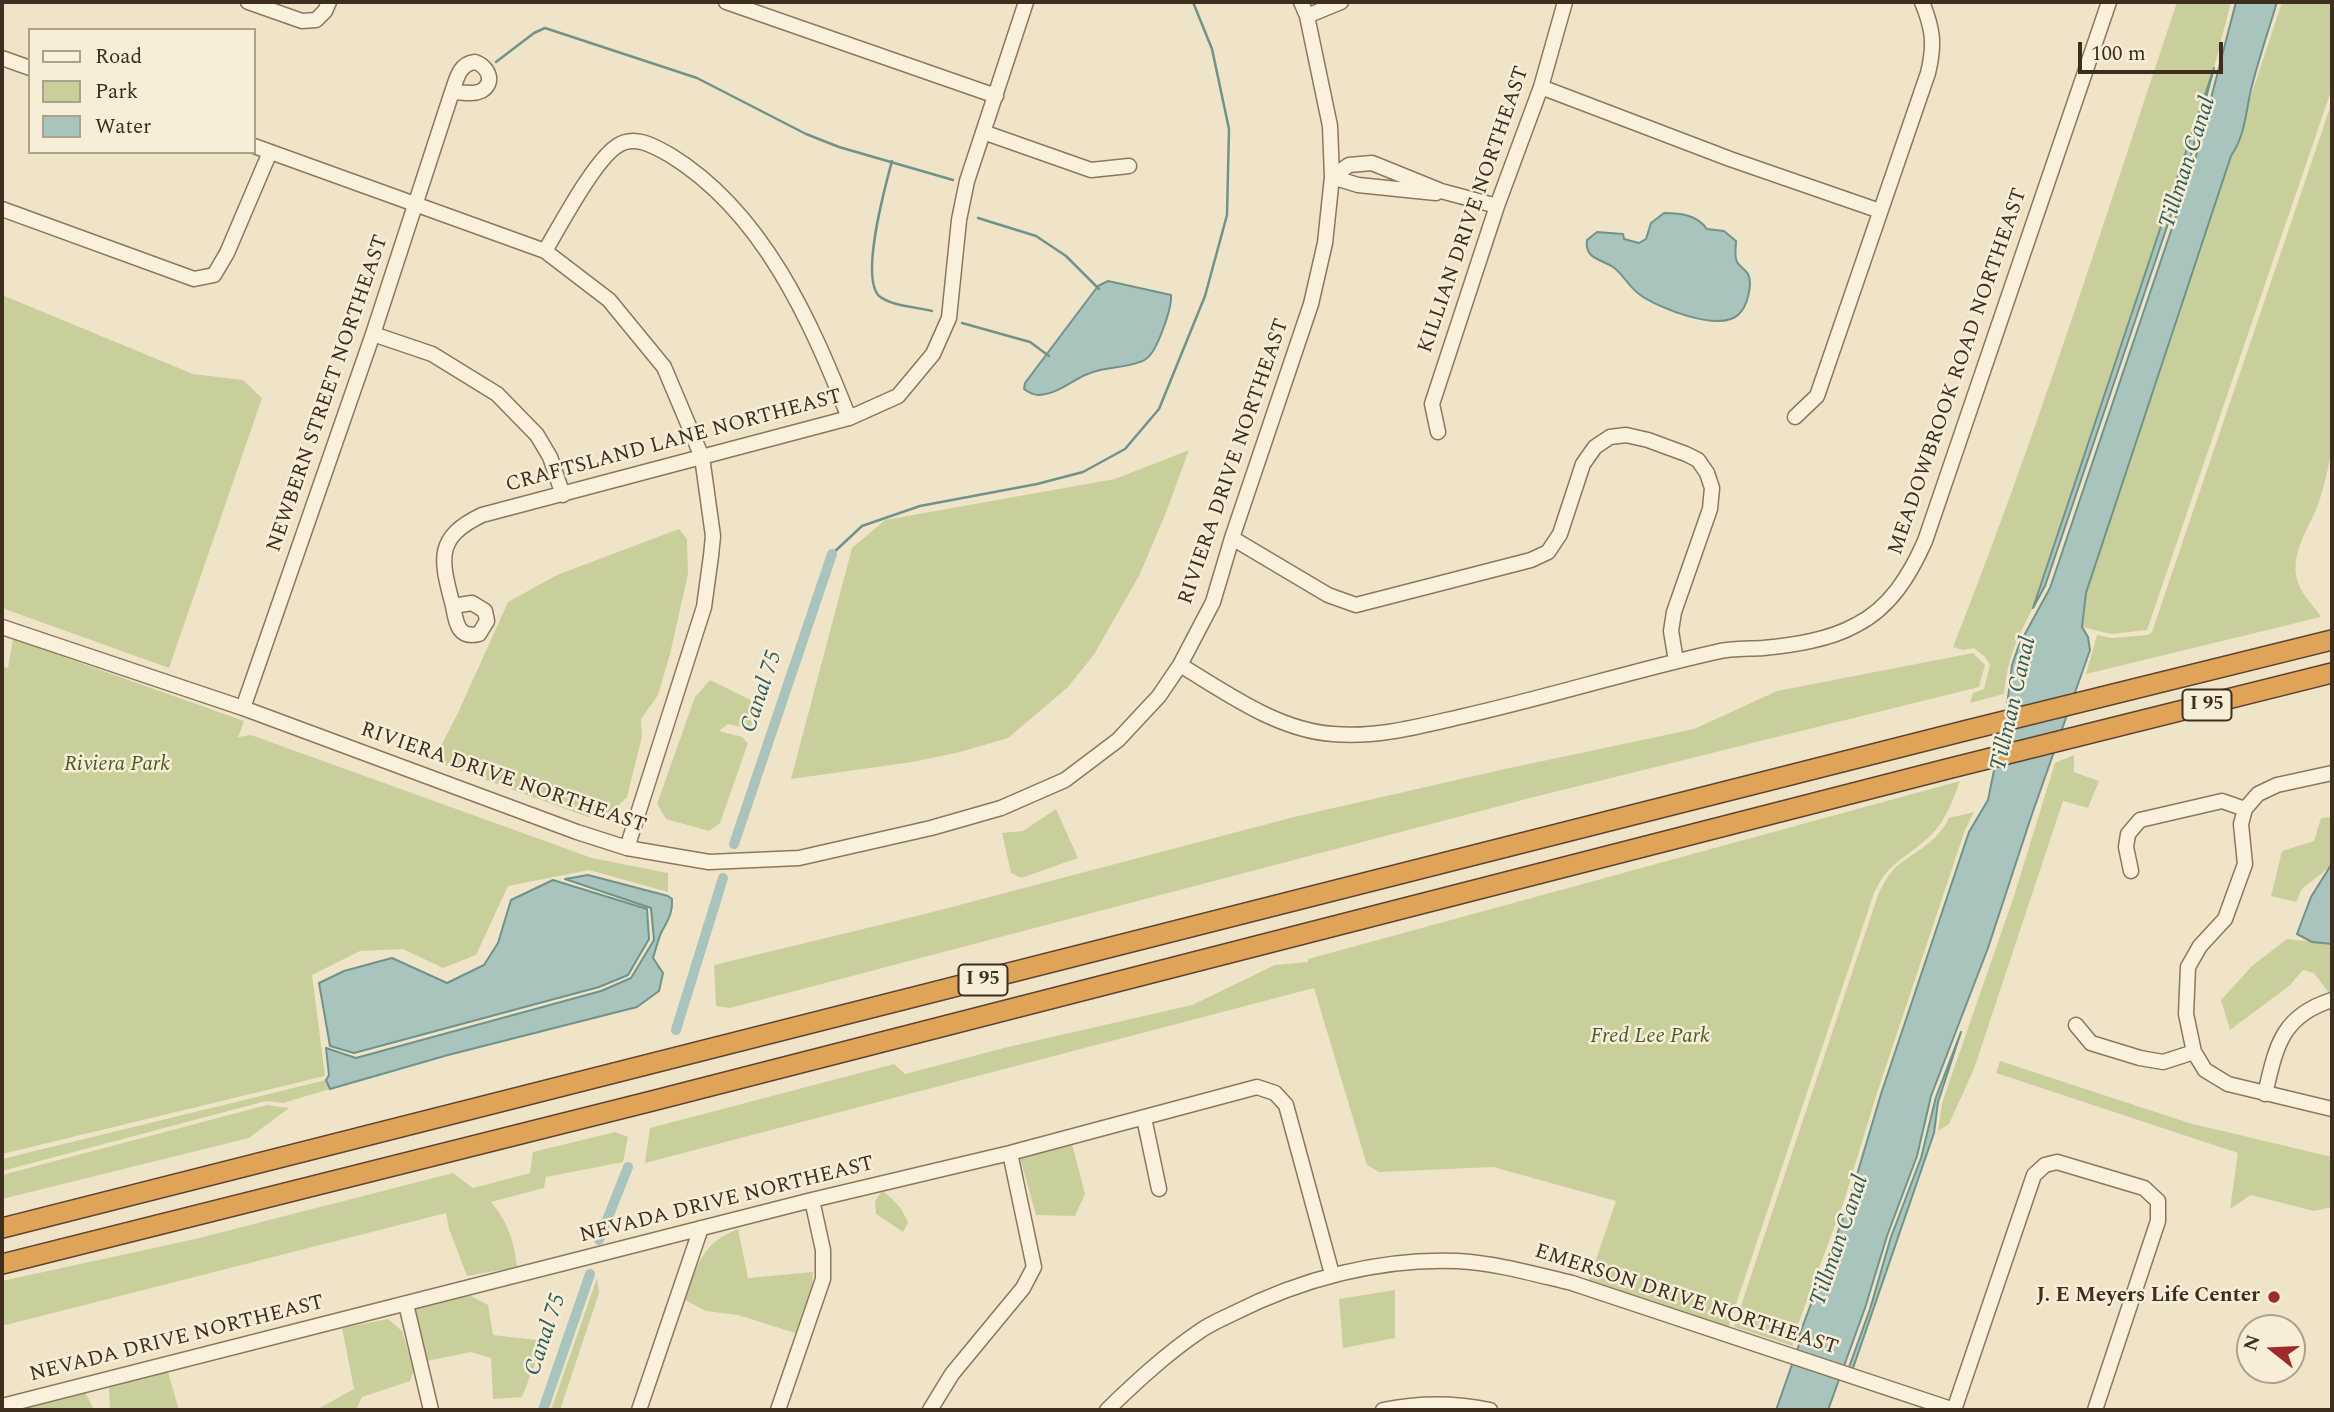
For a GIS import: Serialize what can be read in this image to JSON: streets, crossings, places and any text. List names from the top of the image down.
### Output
{
  "streets": {
    "highway": ["I 95"],
    "street": [
      "KILLIAN DRIVE NORTHEAST",
      "MEADOWBROOK ROAD NORTHEAST",
      "NEWBERN STREET NORTHEAST",
      "CRAFTSLAND LANE NORTHEAST",
      "RIVIERA DRIVE NORTHEAST",
      "NEVADA DRIVE NORTHEAST",
      "EMERSON DRIVE NORTHEAST"
    ]
  },
  "crossings": [
    ["MEADOWBROOK ROAD NORTHEAST", "RIVIERA DRIVE NORTHEAST"],
    ["NEWBERN STREET NORTHEAST", "RIVIERA DRIVE NORTHEAST"],
    ["NEVADA DRIVE NORTHEAST", "EMERSON DRIVE NORTHEAST"]
  ],
  "water": ["Tillman Canal", "Canal 75"],
  "parks": ["Riviera Park", "Fred Lee Park"],
  "places": ["J. E Meyers Life Center"],
  "legend": ["Road", "Park", "Water"],
  "scale_bar": "100 m",
  "north": "left"
}
